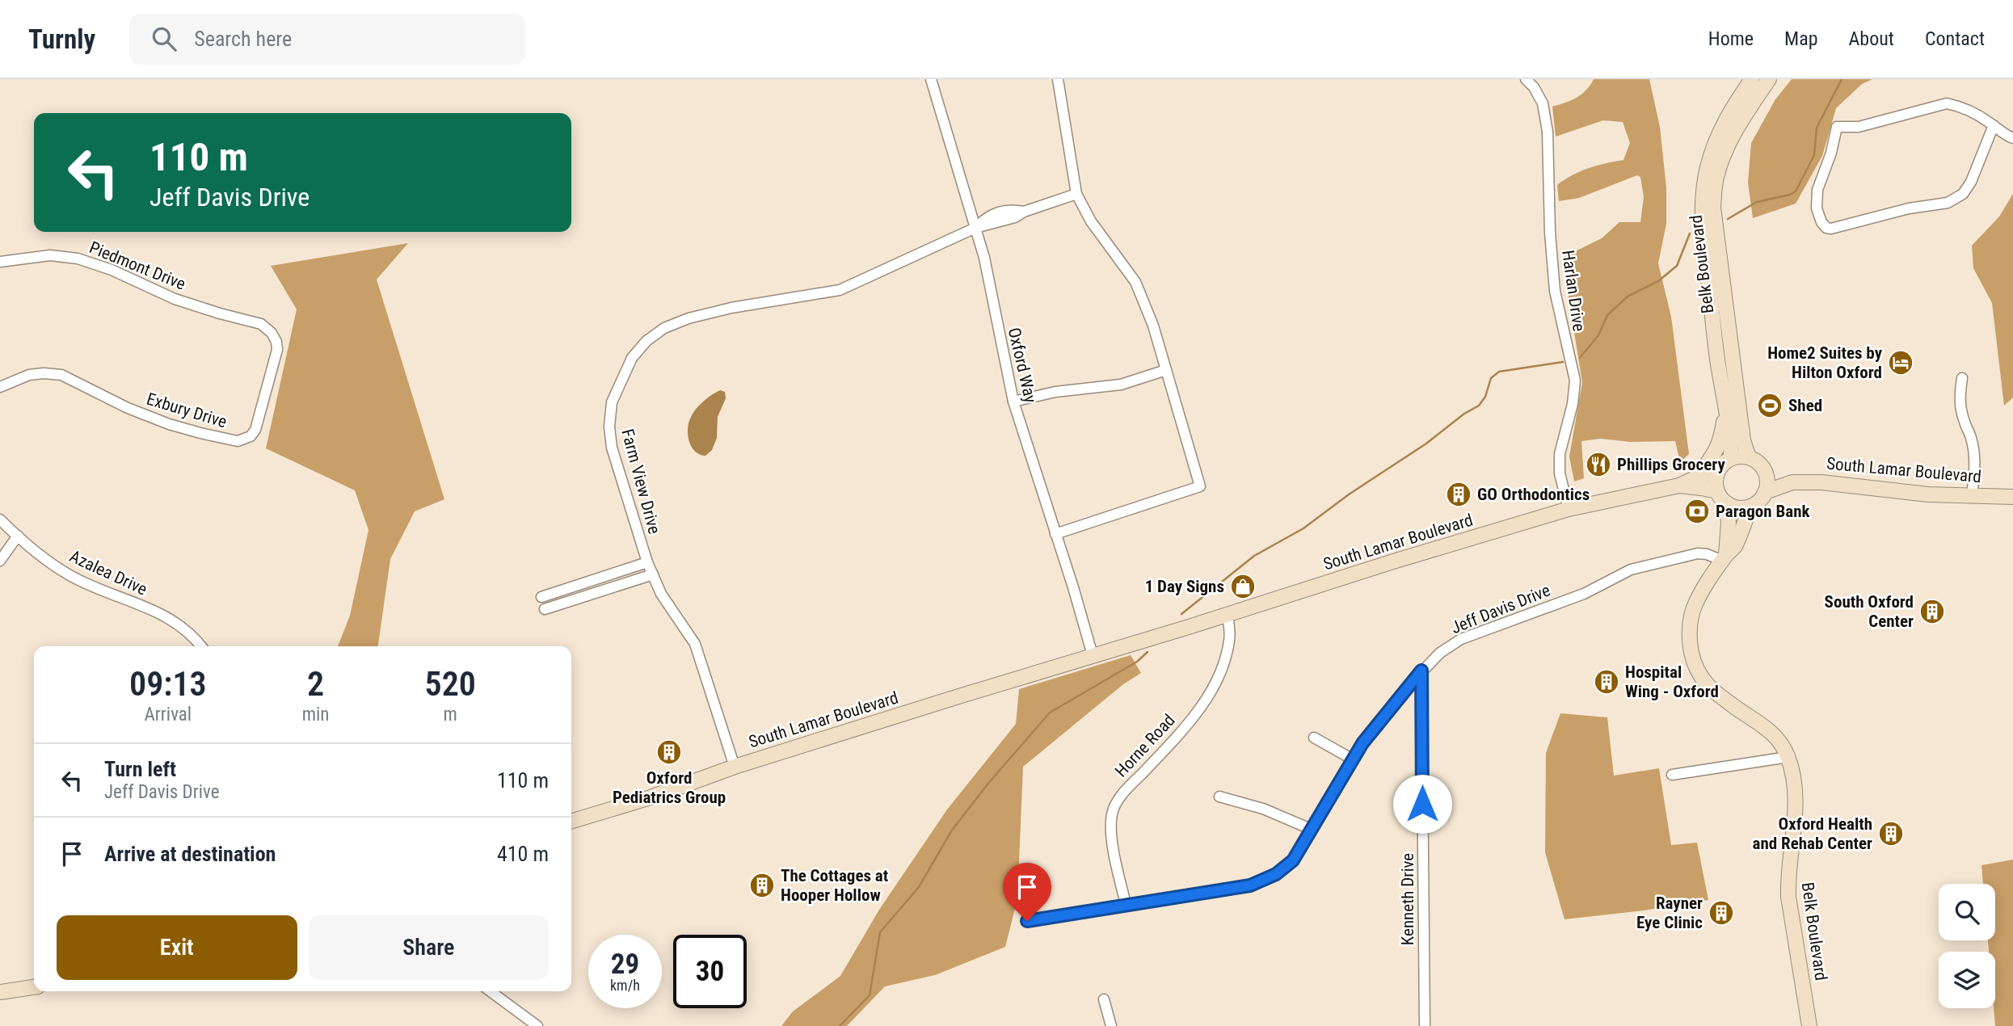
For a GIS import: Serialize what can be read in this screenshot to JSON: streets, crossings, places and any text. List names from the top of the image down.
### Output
{
  "streets": {
    "street": [
      "Belk Boulevard",
      "Piedmont Drive",
      "Harlan Drive",
      "Oxford Way",
      "Exbury Drive",
      "South Lamar Boulevard",
      "Farm View Drive",
      "Azalea Drive",
      "Jeff Davis Drive",
      "Horne Road",
      "Kenneth Drive"
    ]
  },
  "crossings": [
    ["Belk Boulevard", "South Lamar Boulevard"],
    ["Belk Boulevard", "Jeff Davis Drive"],
    ["Piedmont Drive", "Exbury Drive"],
    ["Harlan Drive", "South Lamar Boulevard"],
    ["Oxford Way", "South Lamar Boulevard"],
    ["Oxford Way", "Farm View Drive"],
    ["South Lamar Boulevard", "Farm View Drive"],
    ["South Lamar Boulevard", "Horne Road"],
    ["Jeff Davis Drive", "Horne Road"],
    ["Jeff Davis Drive", "Kenneth Drive"]
  ],
  "places": {
    "hotel": ["Home2 Suites by Hilton Oxford"],
    "sports": ["Shed"],
    "restaurant": ["Phillips Grocery"],
    "building": [
      "GO Orthodontics",
      "South Oxford Center",
      "Hospital Wing - Oxford",
      "Oxford Pediatrics Group",
      "Oxford Health and Rehab Center",
      "The Cottages at Hooper Hollow",
      "Rayner Eye Clinic"
    ],
    "bank": ["Paragon Bank"],
    "shop": ["1 Day Signs"]
  },
  "page": {
    "header": "Turnly",
    "search": "Search here",
    "nav": [
      "Home",
      "Map",
      "About",
      "Contact"
    ],
    "turn": ["110 m", "Jeff Davis Drive"],
    "eta": [
      "09:13",
      "Arrival",
      "2",
      "min",
      "520",
      "m"
    ],
    "list": [
      {
        "name": "Turn left",
        "note": "Jeff Davis Drive",
        "value": "110 m"
      },
      {
        "name": "Arrive at destination",
        "value": "410 m"
      }
    ],
    "buttons": ["Exit", "Share"],
    "speed": "29 km/h",
    "limit": "30"
  }
}
